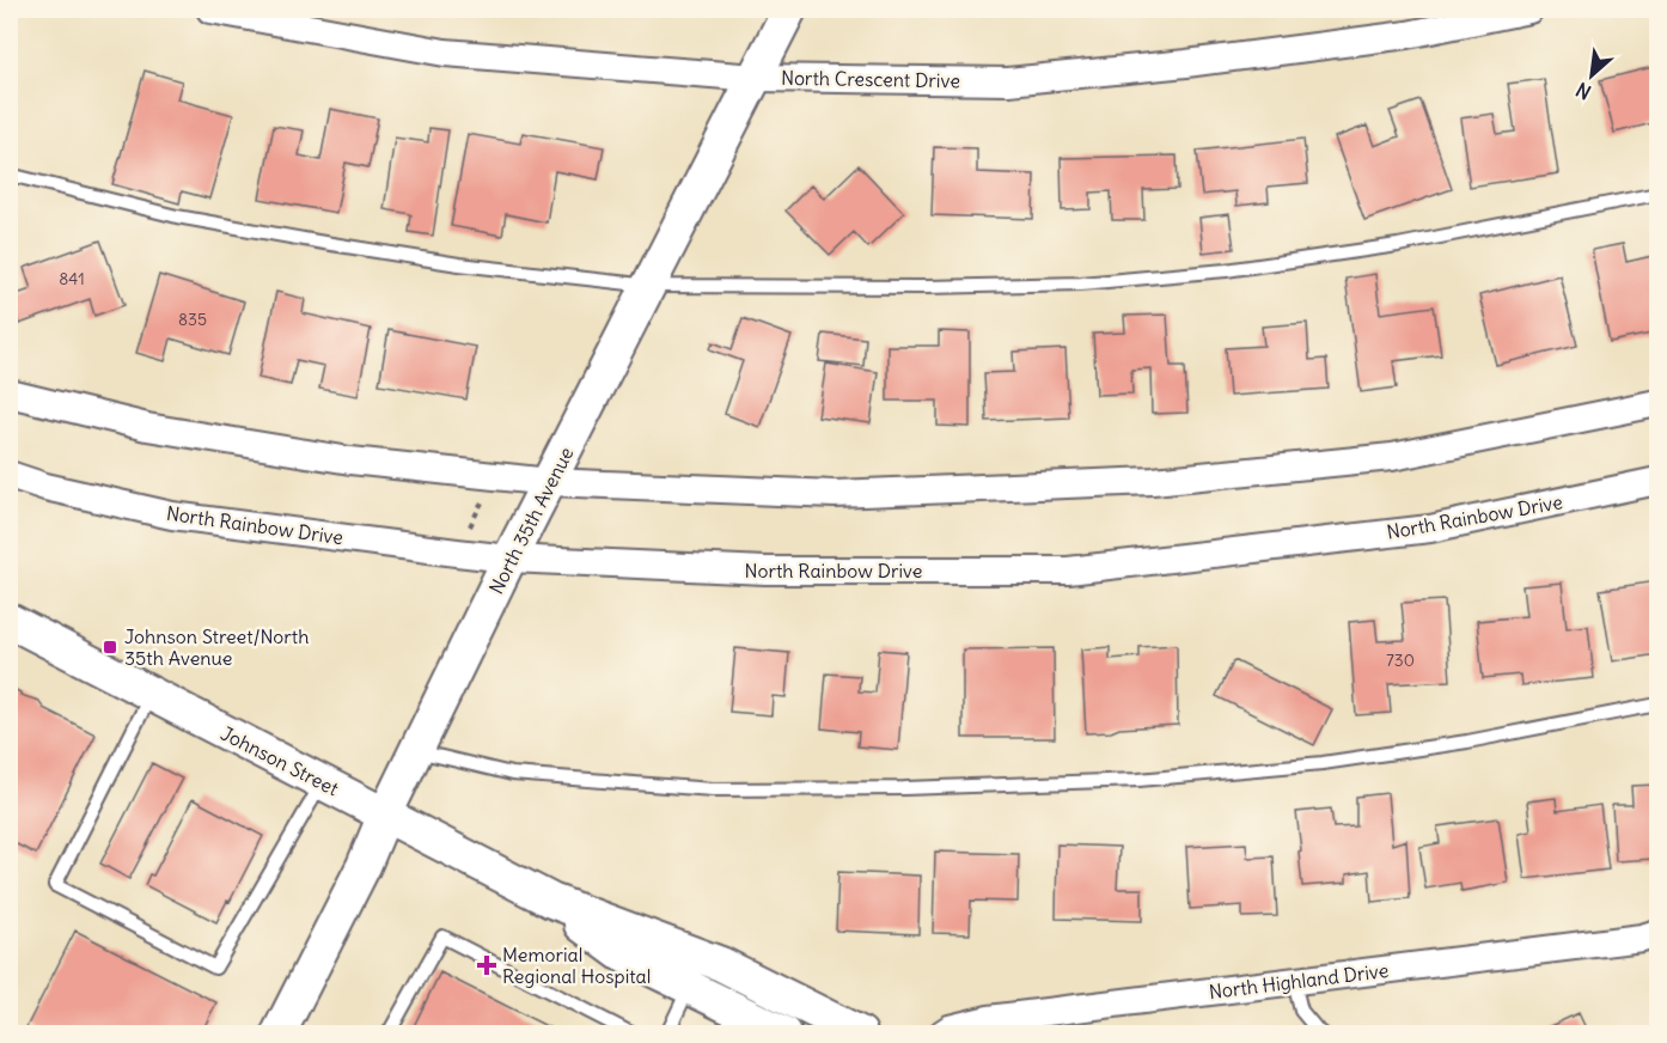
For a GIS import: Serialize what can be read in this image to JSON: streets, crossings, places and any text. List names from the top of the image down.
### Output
{
  "streets": {
    "street": [
      "North Crescent Drive",
      "North Rainbow Drive",
      "North 35th Avenue",
      "Johnson Street",
      "North Highland Drive"
    ]
  },
  "crossings": [
    ["North Crescent Drive", "North 35th Avenue"],
    ["North Rainbow Drive", "North 35th Avenue"],
    ["North 35th Avenue", "Johnson Street"]
  ],
  "places": {
    "transit": ["Johnson Street/North 35th Avenue"],
    "health": ["Memorial Regional Hospital"]
  },
  "house_numbers": ["841", "835", "730"],
  "north": "bottom left"
}
